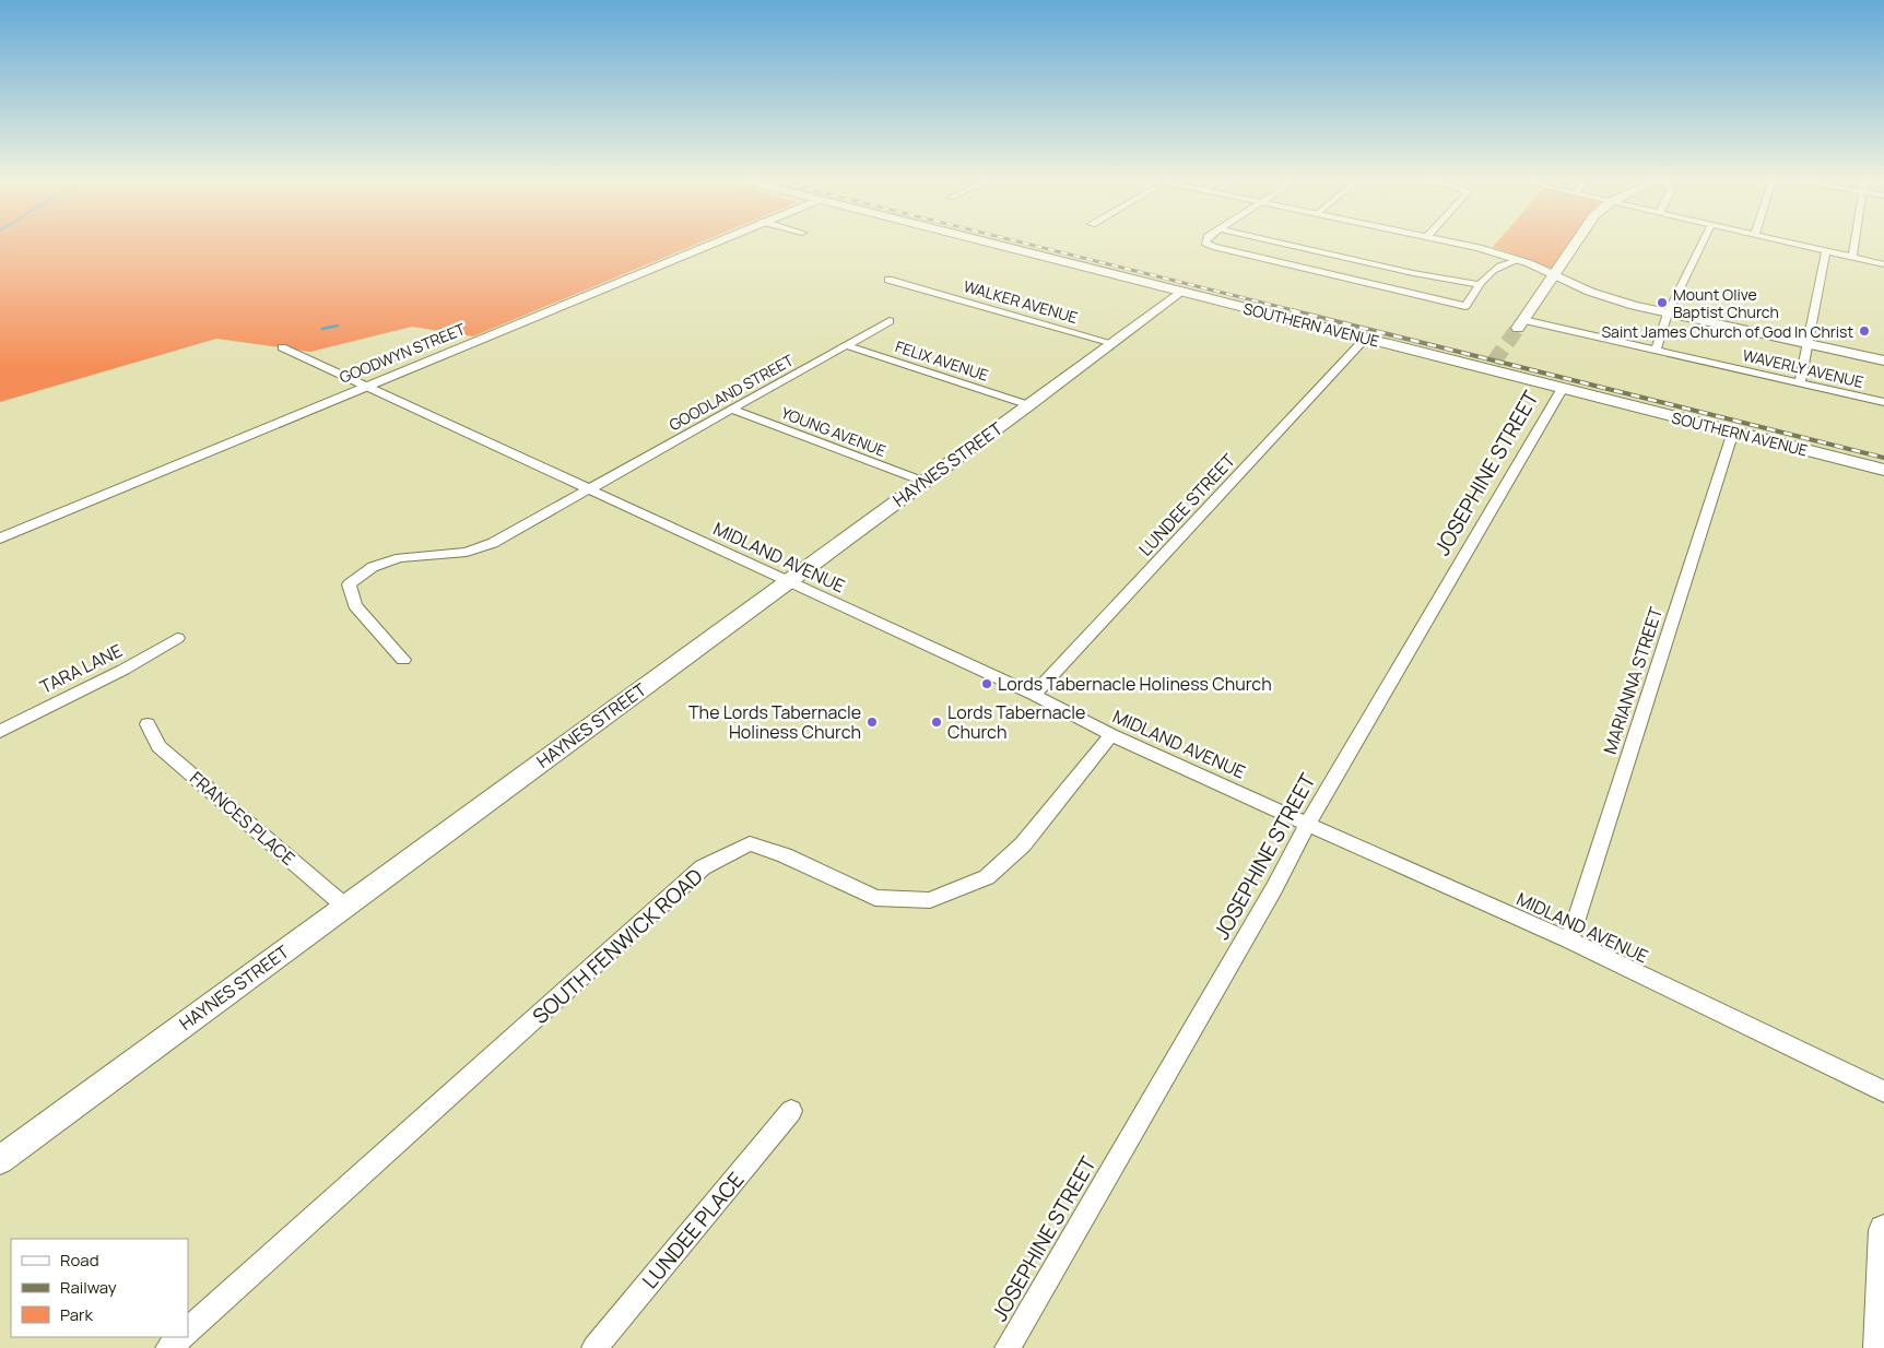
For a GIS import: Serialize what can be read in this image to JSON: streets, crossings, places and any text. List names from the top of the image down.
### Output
{
  "streets": {
    "main road": ["SOUTHERN AVENUE"],
    "street": [
      "WALKER AVENUE",
      "GOODWYN STREET",
      "FELIX AVENUE",
      "WAVERLY AVENUE",
      "GOODLAND STREET",
      "YOUNG AVENUE",
      "HAYNES STREET",
      "JOSEPHINE STREET",
      "LUNDEE STREET",
      "MIDLAND AVENUE",
      "TARA LANE",
      "MARIANNA STREET",
      "FRANCES PLACE",
      "SOUTH FENWICK ROAD",
      "LUNDEE PLACE"
    ]
  },
  "crossings": [
    ["WALKER AVENUE", "HAYNES STREET"],
    ["SOUTHERN AVENUE", "HAYNES STREET"],
    ["SOUTHERN AVENUE", "JOSEPHINE STREET"],
    ["SOUTHERN AVENUE", "LUNDEE STREET"],
    ["SOUTHERN AVENUE", "MARIANNA STREET"],
    ["GOODWYN STREET", "MIDLAND AVENUE"],
    ["FELIX AVENUE", "GOODLAND STREET"],
    ["FELIX AVENUE", "HAYNES STREET"],
    ["GOODLAND STREET", "YOUNG AVENUE"],
    ["GOODLAND STREET", "MIDLAND AVENUE"],
    ["YOUNG AVENUE", "HAYNES STREET"],
    ["HAYNES STREET", "MIDLAND AVENUE"],
    ["HAYNES STREET", "FRANCES PLACE"],
    ["JOSEPHINE STREET", "MIDLAND AVENUE"],
    ["LUNDEE STREET", "MIDLAND AVENUE"],
    ["MIDLAND AVENUE", "MARIANNA STREET"],
    ["MIDLAND AVENUE", "SOUTH FENWICK ROAD"]
  ],
  "places": [
    "Mount Olive Baptist Church",
    "Saint James Church of God In Christ",
    "Lords Tabernacle Holiness Church",
    "The Lords Tabernacle Holiness Church",
    "Lords Tabernacle Church"
  ],
  "legend": ["Road", "Railway", "Park"]
}
